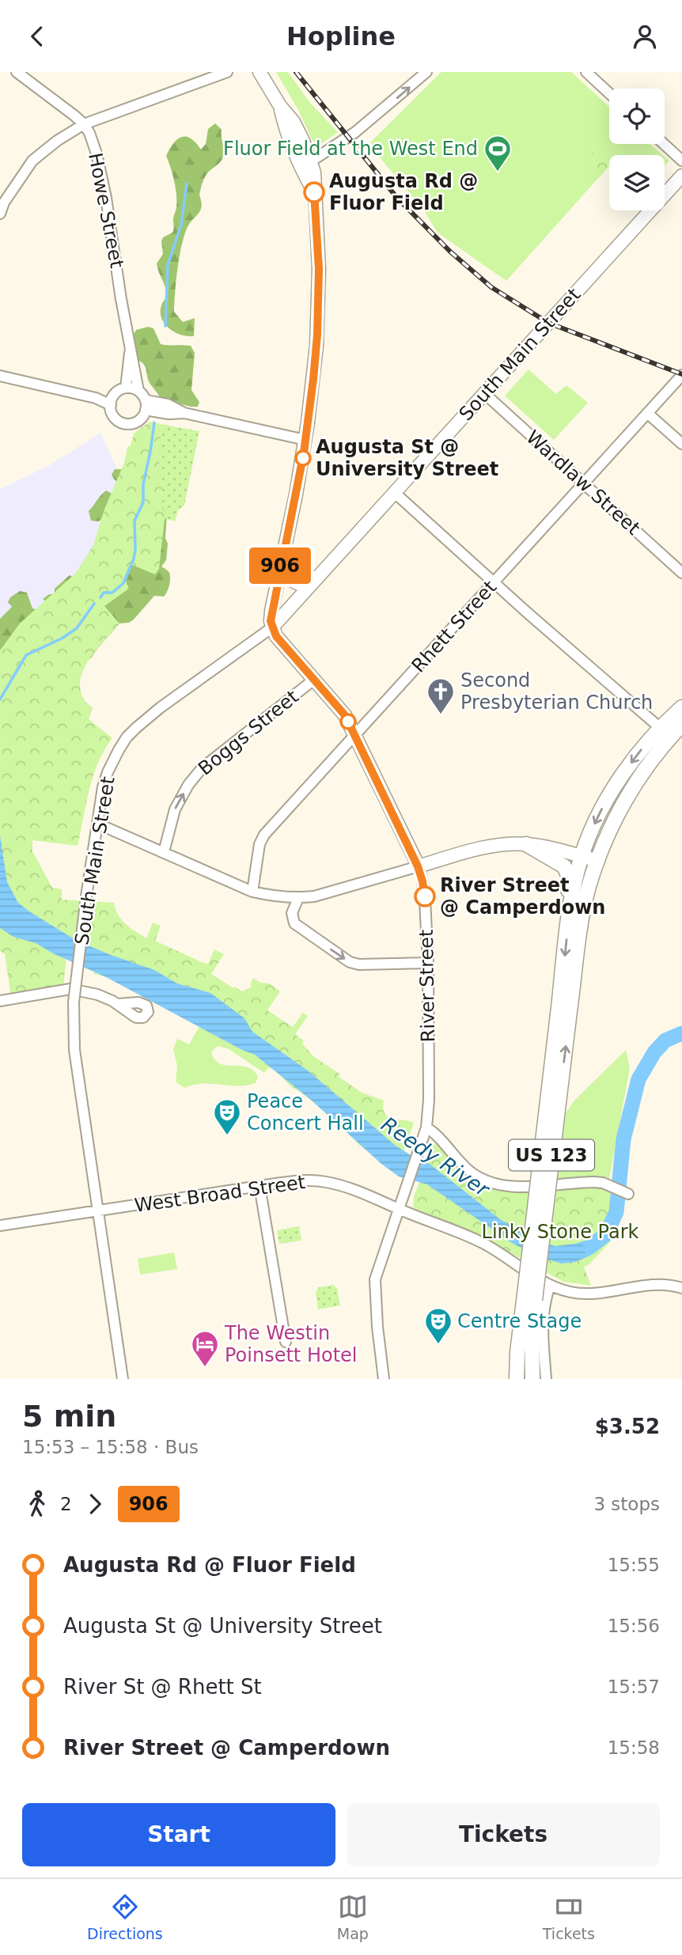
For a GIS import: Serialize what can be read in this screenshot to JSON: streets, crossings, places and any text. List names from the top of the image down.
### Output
{
  "streets": {
    "highway": ["US 123"],
    "main road": ["South Main Street", "River Street"],
    "street": [
      "Howe Street",
      "Wardlaw Street",
      "Rhett Street",
      "Boggs Street",
      "West Broad Street"
    ]
  },
  "crossings": [
    ["South Main Street", "Wardlaw Street"],
    ["South Main Street", "River Street"],
    ["South Main Street", "West Broad Street"],
    ["Wardlaw Street", "Rhett Street"],
    ["Rhett Street", "River Street"],
    ["Boggs Street", "River Street"],
    ["River Street", "West Broad Street"]
  ],
  "one_way": ["Boggs Street"],
  "water": ["Reedy River"],
  "parks": ["Linky Stone Park"],
  "places": {
    "sports": ["Fluor Field at the West End"],
    "other": ["Augusta Rd @ Fluor Field", "Augusta St @ University Street", "River Street @ Camperdown"],
    "church": ["Second Presbyterian Church"],
    "theatre": ["Peace Concert Hall", "Centre Stage"],
    "hotel": ["The Westin Poinsett Hotel"]
  },
  "lines": ["bus line 906"],
  "page": {
    "header": "Hopline",
    "on_map": "906",
    "heading": ["5 min", "15:53 – 15:58 · Bus", "$3.52"],
    "legs": ["2", "906", "3 stops"],
    "list": [
      {
        "name": "Augusta Rd @ Fluor Field",
        "value": "15:55"
      },
      {
        "name": "Augusta St @ University Street",
        "value": "15:56"
      },
      {
        "name": "River St @ Rhett St",
        "value": "15:57"
      },
      {
        "name": "River Street @ Camperdown",
        "value": "15:58"
      }
    ],
    "buttons": ["Start", "Tickets"],
    "tabs": ["Directions", "Map", "Tickets"]
  }
}
